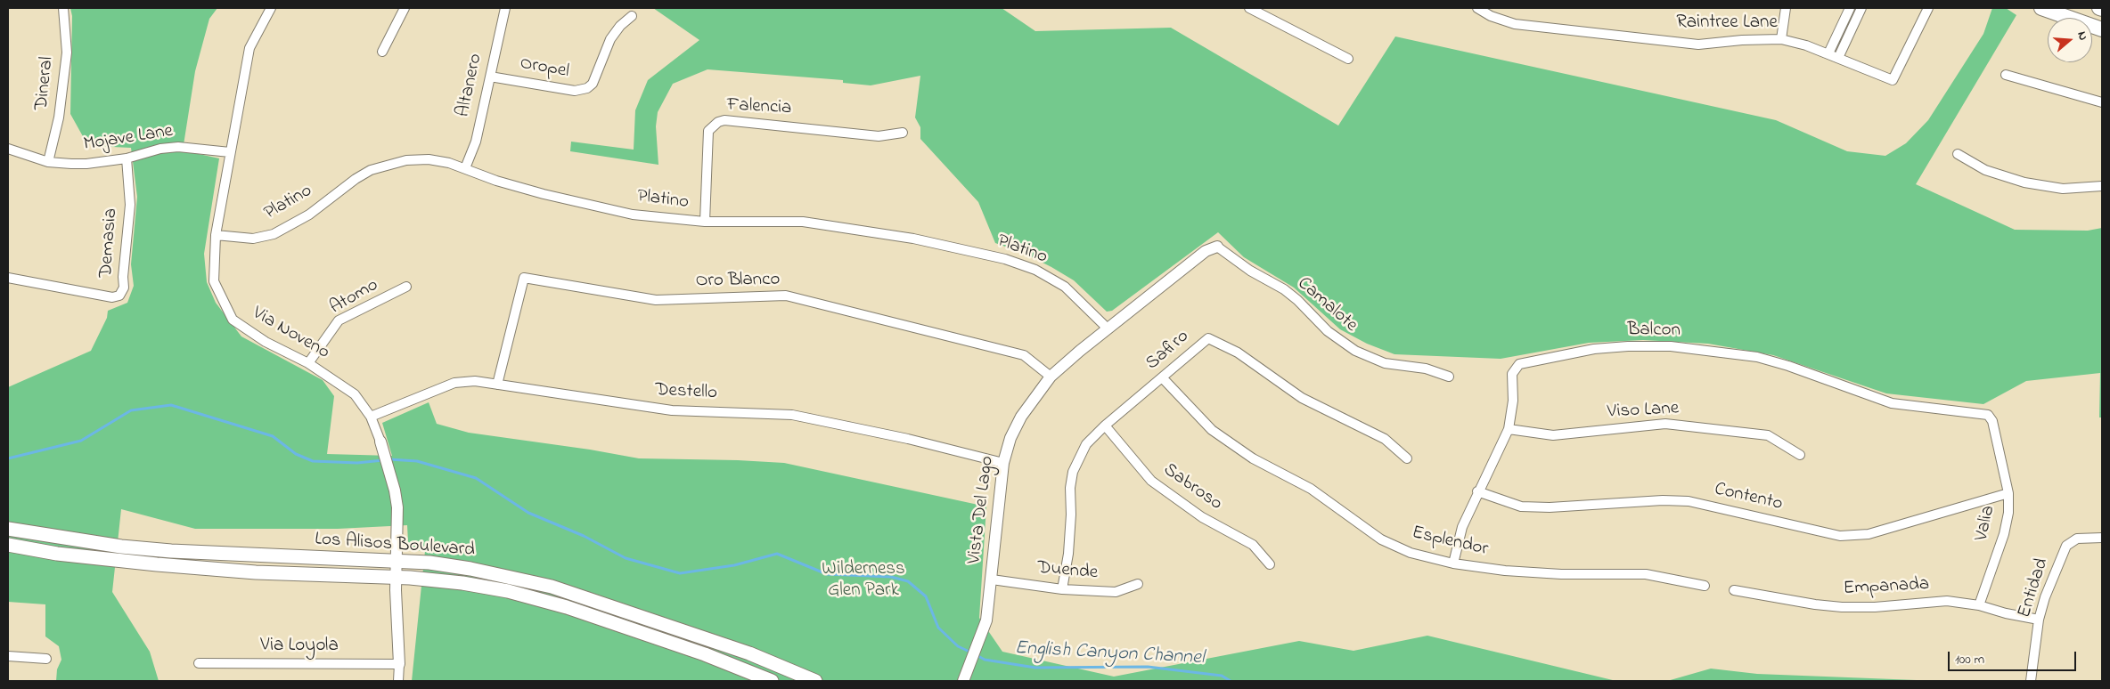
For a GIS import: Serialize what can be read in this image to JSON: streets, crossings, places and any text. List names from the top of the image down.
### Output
{
  "streets": {
    "main road": ["Los Alisos Boulevard"],
    "street": [
      "Raintree Lane",
      "Oropel",
      "Dineral",
      "Altanero",
      "Falencia",
      "Mojave Lane",
      "Platino",
      "Demasia",
      "Oro Blanco",
      "Atomo",
      "Camalote",
      "Balcon",
      "Via Noveno",
      "Safiro",
      "Destello",
      "Viso Lane",
      "Sabroso",
      "Contento",
      "Vista Del Lago",
      "Valia",
      "Esplendor",
      "Duende",
      "Empanada",
      "Entidad",
      "Via Loyola"
    ]
  },
  "crossings": [
    ["Oropel", "Altanero"],
    ["Dineral", "Mojave Lane"],
    ["Altanero", "Platino"],
    ["Falencia", "Platino"],
    ["Mojave Lane", "Demasia"],
    ["Mojave Lane", "Via Noveno"],
    ["Platino", "Via Noveno"],
    ["Platino", "Vista Del Lago"],
    ["Oro Blanco", "Destello"],
    ["Oro Blanco", "Vista Del Lago"],
    ["Atomo", "Via Noveno"],
    ["Camalote", "Vista Del Lago"],
    ["Balcon", "Viso Lane"],
    ["Balcon", "Contento"],
    ["Balcon", "Valia"],
    ["Balcon", "Esplendor"],
    ["Via Noveno", "Destello"],
    ["Via Noveno", "Los Alisos Boulevard"],
    ["Via Noveno", "Via Loyola"],
    ["Safiro", "Sabroso"],
    ["Safiro", "Esplendor"],
    ["Safiro", "Duende"],
    ["Destello", "Vista Del Lago"],
    ["Contento", "Valia"],
    ["Vista Del Lago", "Duende"],
    ["Valia", "Empanada"],
    ["Empanada", "Entidad"]
  ],
  "water": ["English Canyon Channel"],
  "parks": ["Wilderness Glen Park"],
  "scale_bar": "100 m",
  "north": "right"
}
